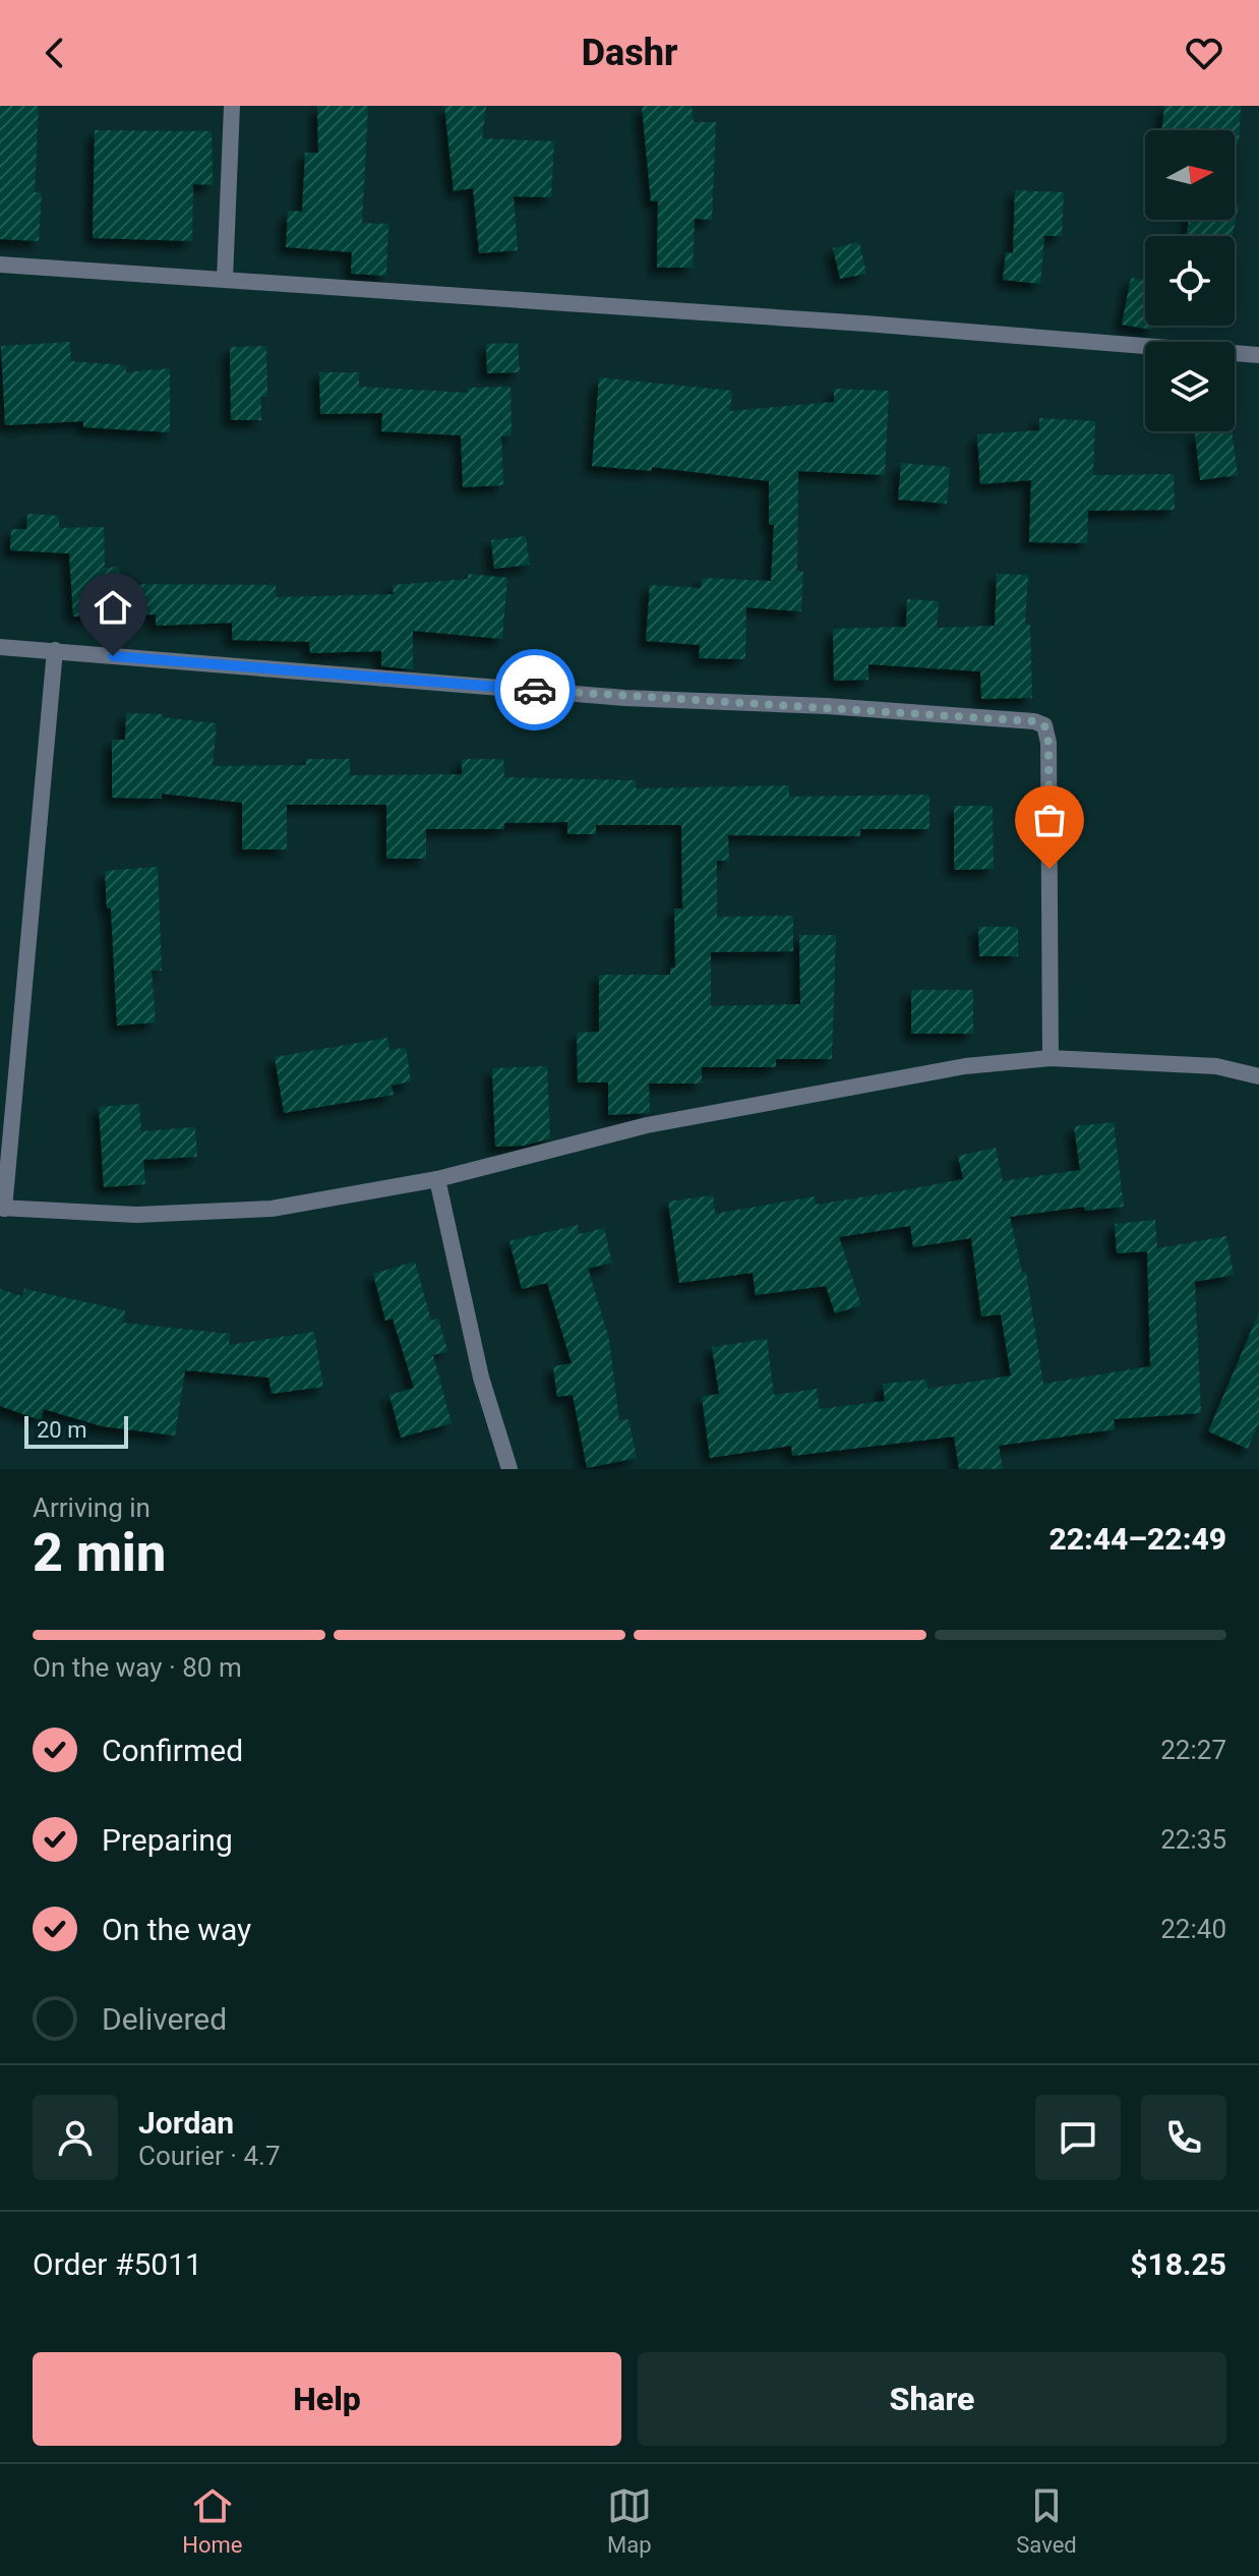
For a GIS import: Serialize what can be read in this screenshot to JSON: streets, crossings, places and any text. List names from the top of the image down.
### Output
{
  "scale_bar": "20 m",
  "north": "right",
  "page": {
    "header": "Dashr",
    "scale": "20 m",
    "heading": ["2 min", "Arriving in", "22:44–22:49"],
    "panel": [
      "Jordan",
      "Courier · 4.7",
      "Order #5011",
      "$18.25"
    ],
    "bar": "On the way · 80 m",
    "list": [
      ["Confirmed", "22:27"],
      ["Preparing", "22:35"],
      ["On the way", "22:40"],
      "Delivered"
    ],
    "buttons": ["Help", "Share"],
    "tabs": ["Home", "Map", "Saved"]
  }
}
